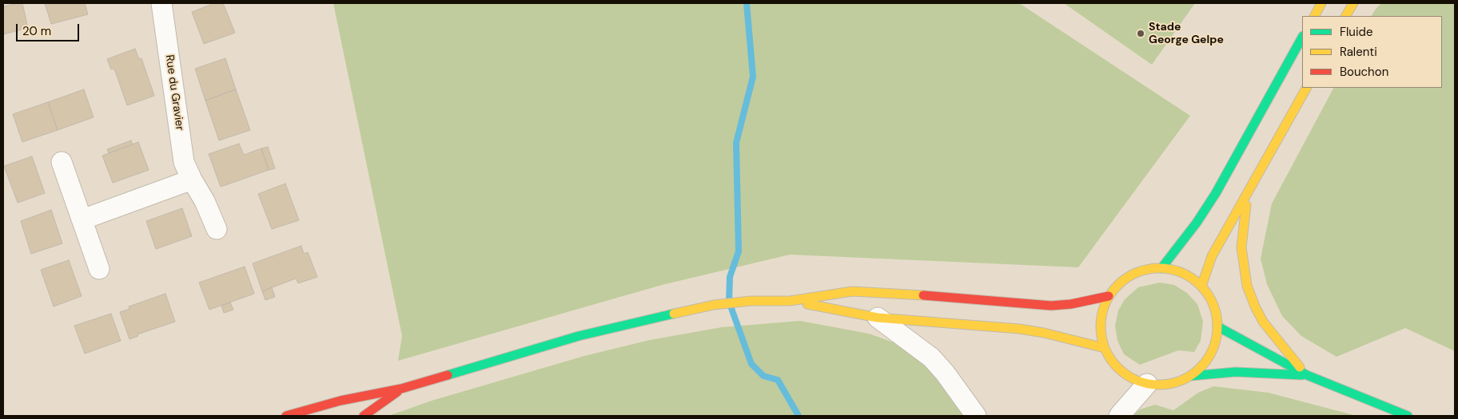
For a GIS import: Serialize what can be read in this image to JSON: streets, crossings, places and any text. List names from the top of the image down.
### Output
{
  "streets": {
    "street": ["Rue du Gravier"]
  },
  "places": ["Stade George Gelpe"],
  "legend": ["Fluide", "Ralenti", "Bouchon"],
  "scale_bar": "20 m"
}
